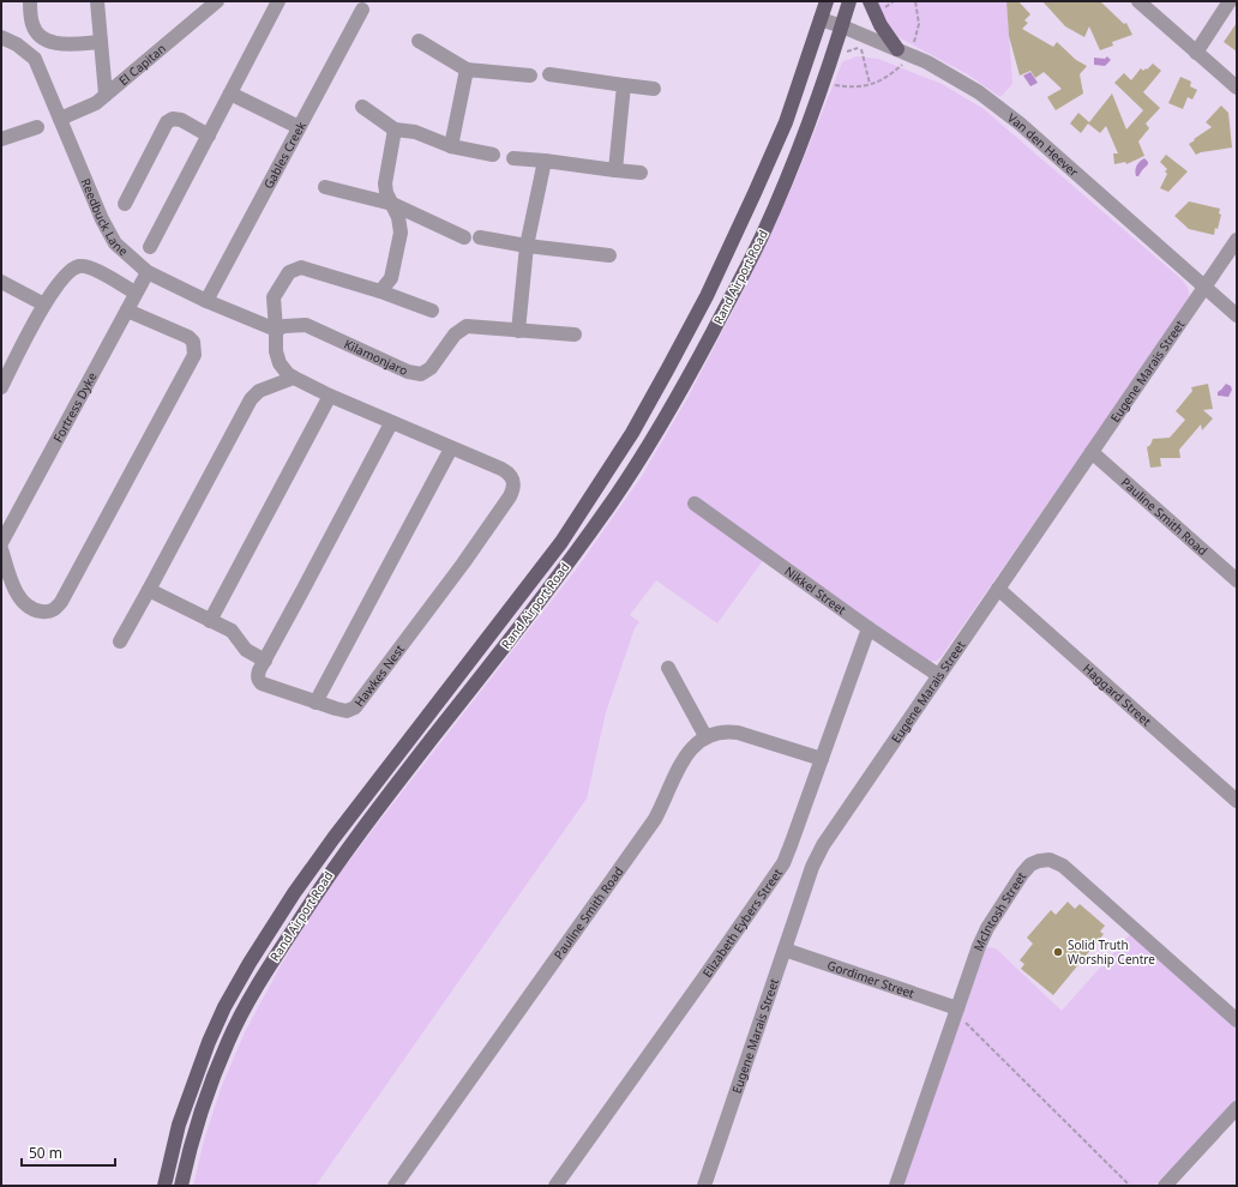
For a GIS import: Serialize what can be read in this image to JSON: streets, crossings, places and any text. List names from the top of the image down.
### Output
{
  "streets": {
    "main road": ["Rand Airport Road"],
    "street": [
      "El Capitan",
      "Van den Heever",
      "Gables Creek",
      "Reedbuck Lane",
      "Kilamonjaro",
      "Eugene Marais Street",
      "Fortress Dyke",
      "Pauline Smith Road",
      "Nikkel Street",
      "Hawkes Nest",
      "Haggard Street",
      "McIntosh Street",
      "Elizabeth Eybers Street",
      "Gordimer Street"
    ]
  },
  "crossings": [
    ["El Capitan", "Reedbuck Lane"],
    ["Van den Heever", "Rand Airport Road"],
    ["Van den Heever", "Eugene Marais Street"],
    ["Gables Creek", "Reedbuck Lane"],
    ["Reedbuck Lane", "Kilamonjaro"],
    ["Reedbuck Lane", "Fortress Dyke"],
    ["Reedbuck Lane", "Hawkes Nest"],
    ["Kilamonjaro", "Hawkes Nest"],
    ["Eugene Marais Street", "Pauline Smith Road"],
    ["Eugene Marais Street", "Nikkel Street"],
    ["Eugene Marais Street", "Haggard Street"],
    ["Eugene Marais Street", "Gordimer Street"],
    ["Nikkel Street", "Elizabeth Eybers Street"],
    ["McIntosh Street", "Gordimer Street"]
  ],
  "places": ["Solid Truth Worship Centre"],
  "scale_bar": "50 m"
}
